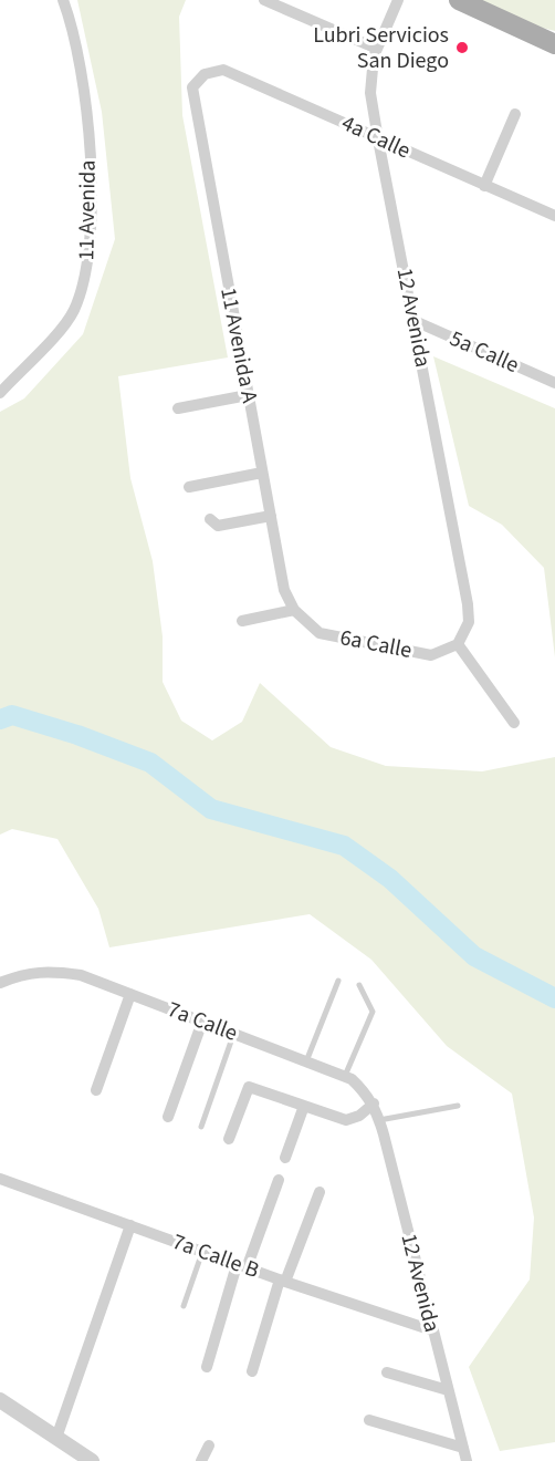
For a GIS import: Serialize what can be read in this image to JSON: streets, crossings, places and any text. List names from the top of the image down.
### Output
{
  "streets": {
    "street": [
      "4a Calle",
      "11 Avenida",
      "12 Avenida",
      "11 Avenida A",
      "5a Calle",
      "6a Calle",
      "7a Calle",
      "7a Calle B"
    ]
  },
  "crossings": [
    ["4a Calle", "12 Avenida"],
    ["4a Calle", "11 Avenida A"],
    ["12 Avenida", "5a Calle"],
    ["12 Avenida", "6a Calle"],
    ["12 Avenida", "7a Calle"],
    ["12 Avenida", "7a Calle B"],
    ["11 Avenida A", "6a Calle"]
  ],
  "places": ["Lubri Servicios San Diego"]
}
